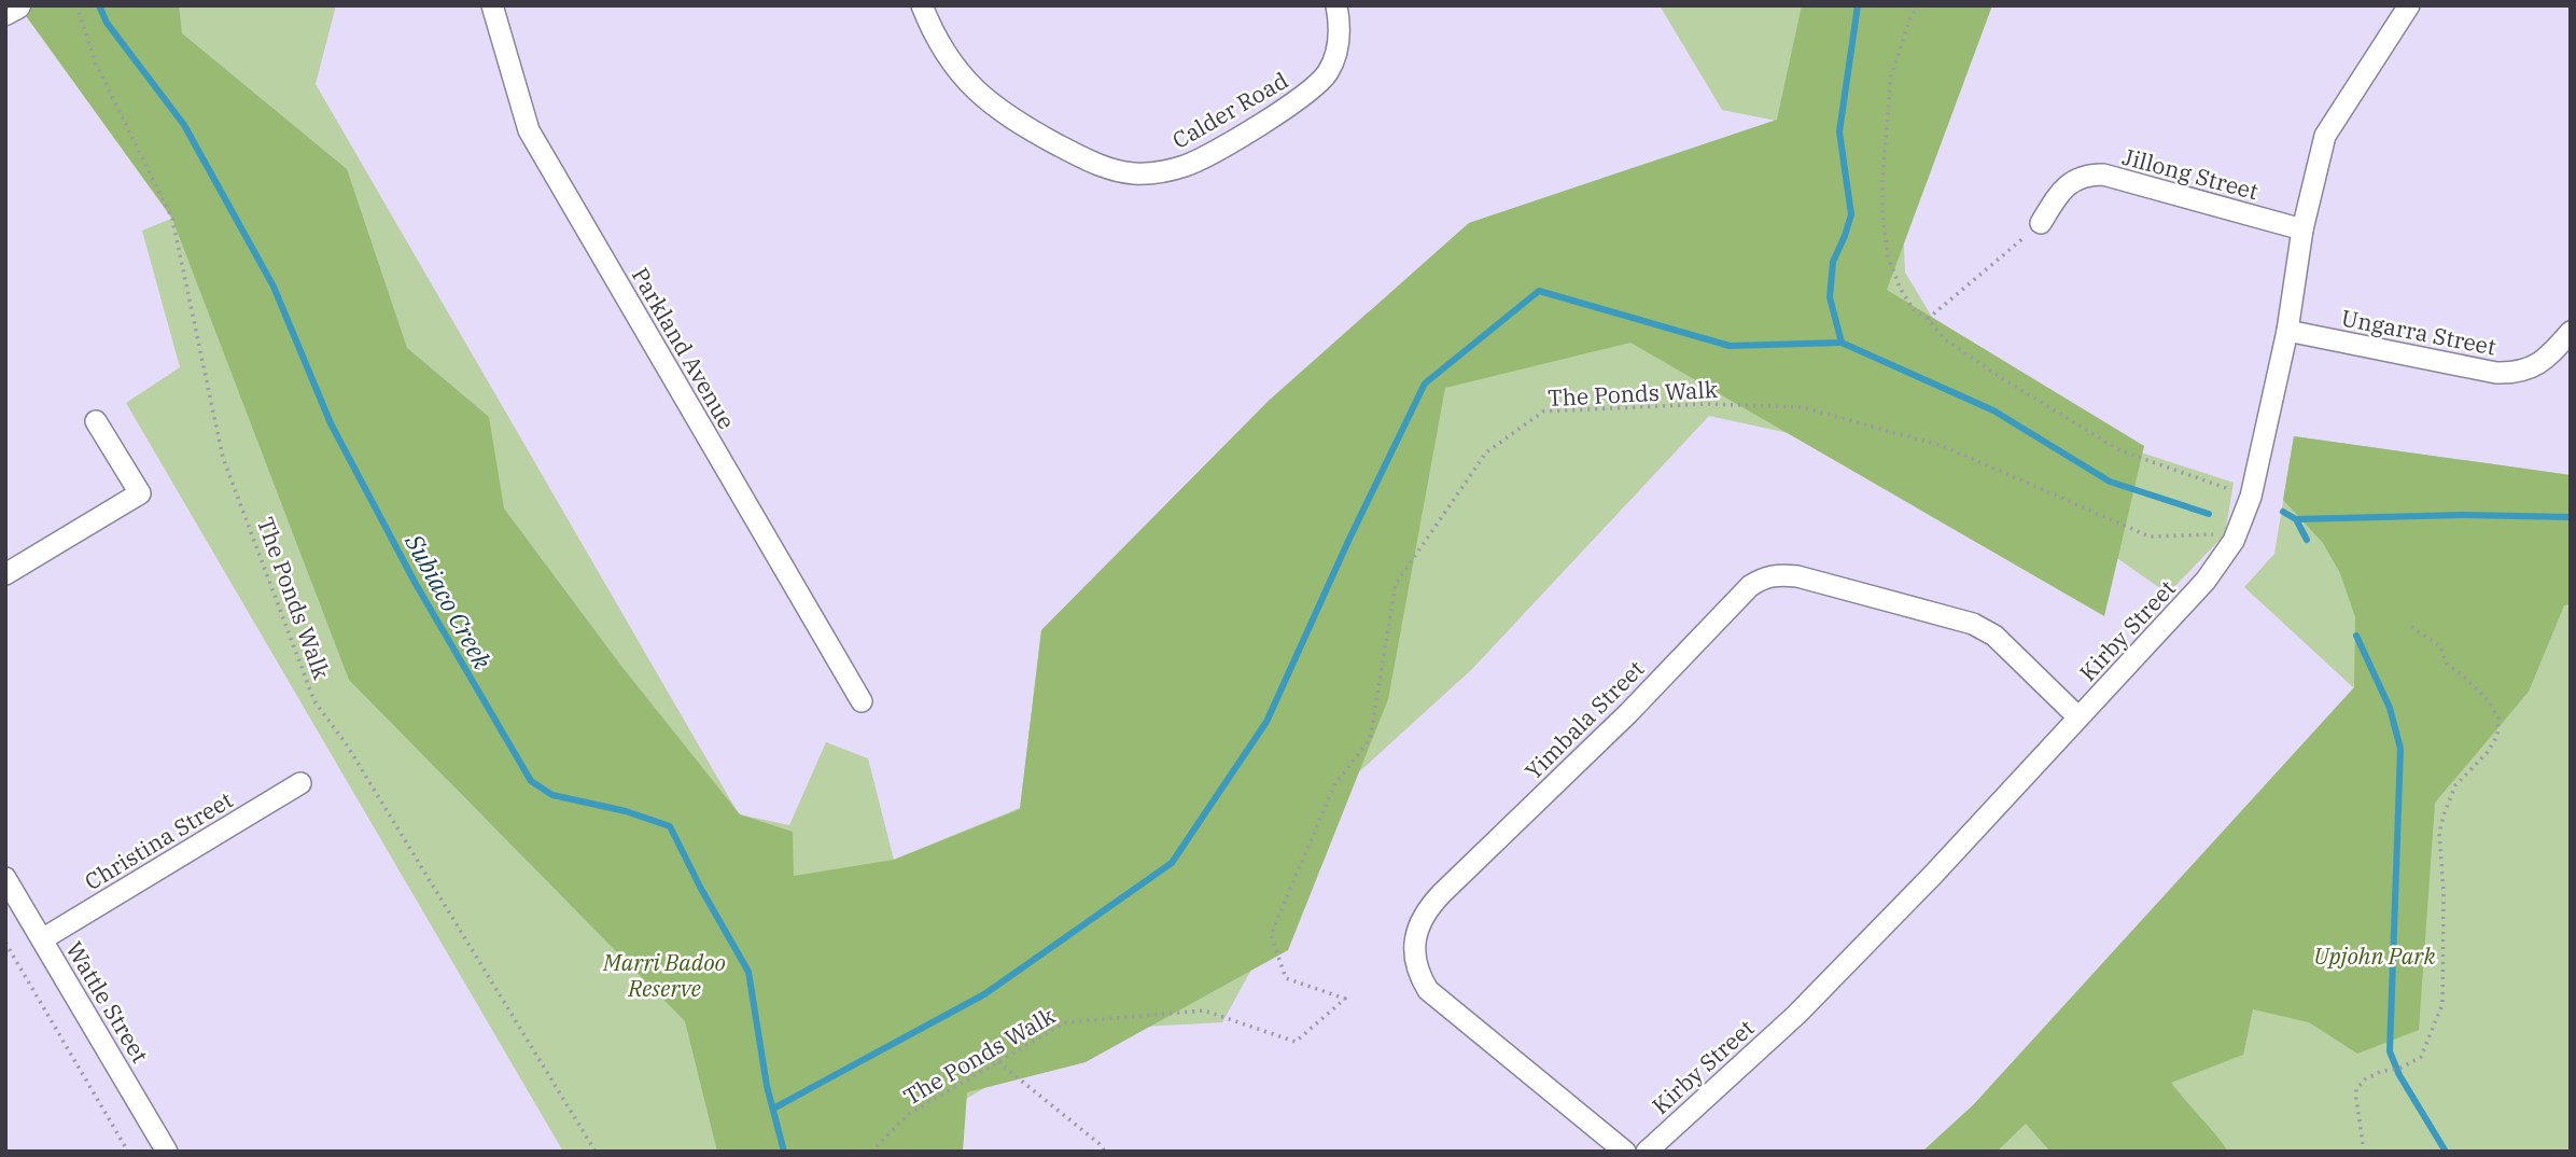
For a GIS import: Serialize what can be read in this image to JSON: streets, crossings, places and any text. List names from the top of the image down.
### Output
{
  "streets": {
    "street": [
      "Calder Road",
      "Jillong Street",
      "Ungarra Street",
      "Parkland Avenue",
      "Kirby Street",
      "Yimbala Street",
      "Christina Street",
      "Wattle Street"
    ],
    "path": ["The Ponds Walk"]
  },
  "crossings": [
    ["Jillong Street", "Kirby Street"],
    ["Ungarra Street", "Kirby Street"],
    ["Kirby Street", "Yimbala Street"],
    ["Christina Street", "Wattle Street"]
  ],
  "water": ["Subiaco Creek"],
  "parks": ["Upjohn Park", "Marri Badoo Reserve"]
}
